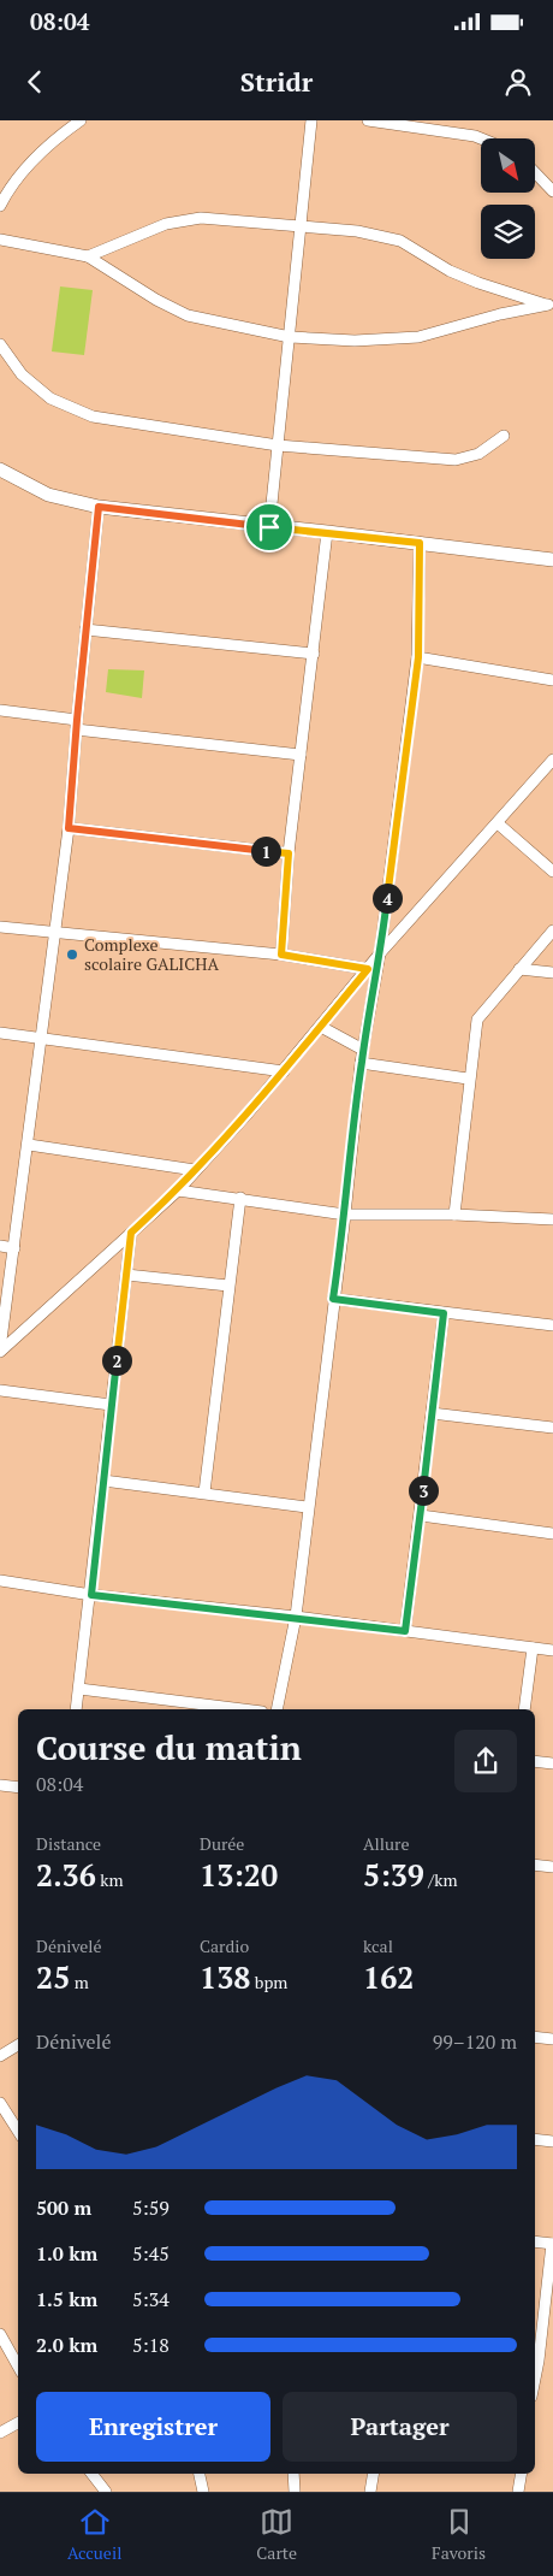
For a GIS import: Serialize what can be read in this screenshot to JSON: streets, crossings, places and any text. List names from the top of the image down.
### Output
{
  "places": ["Complexe scolaire GALICHA"],
  "north": "bottom right",
  "page": {
    "status": "08:04",
    "header": "Stridr",
    "pins": [
      "1",
      "4",
      "2",
      "3"
    ],
    "heading": ["Course du matin", "08:04"],
    "stats": [
      ["Distance", "2.36 km"],
      ["Durée", "13:20"],
      ["Allure", "5:39 /km"],
      ["Dénivelé", "25 m"],
      ["Cardio", "138 bpm"],
      ["kcal", "162"]
    ],
    "chart": ["Dénivelé", "99–120 m"],
    "list": [
      {
        "name": "500 m",
        "note": "5:59"
      },
      {
        "name": "1.0 km",
        "note": "5:45"
      },
      {
        "name": "1.5 km",
        "note": "5:34"
      },
      {
        "name": "2.0 km",
        "note": "5:18"
      }
    ],
    "buttons": ["Enregistrer", "Partager"],
    "tabs": ["Accueil", "Carte", "Favoris"]
  }
}
